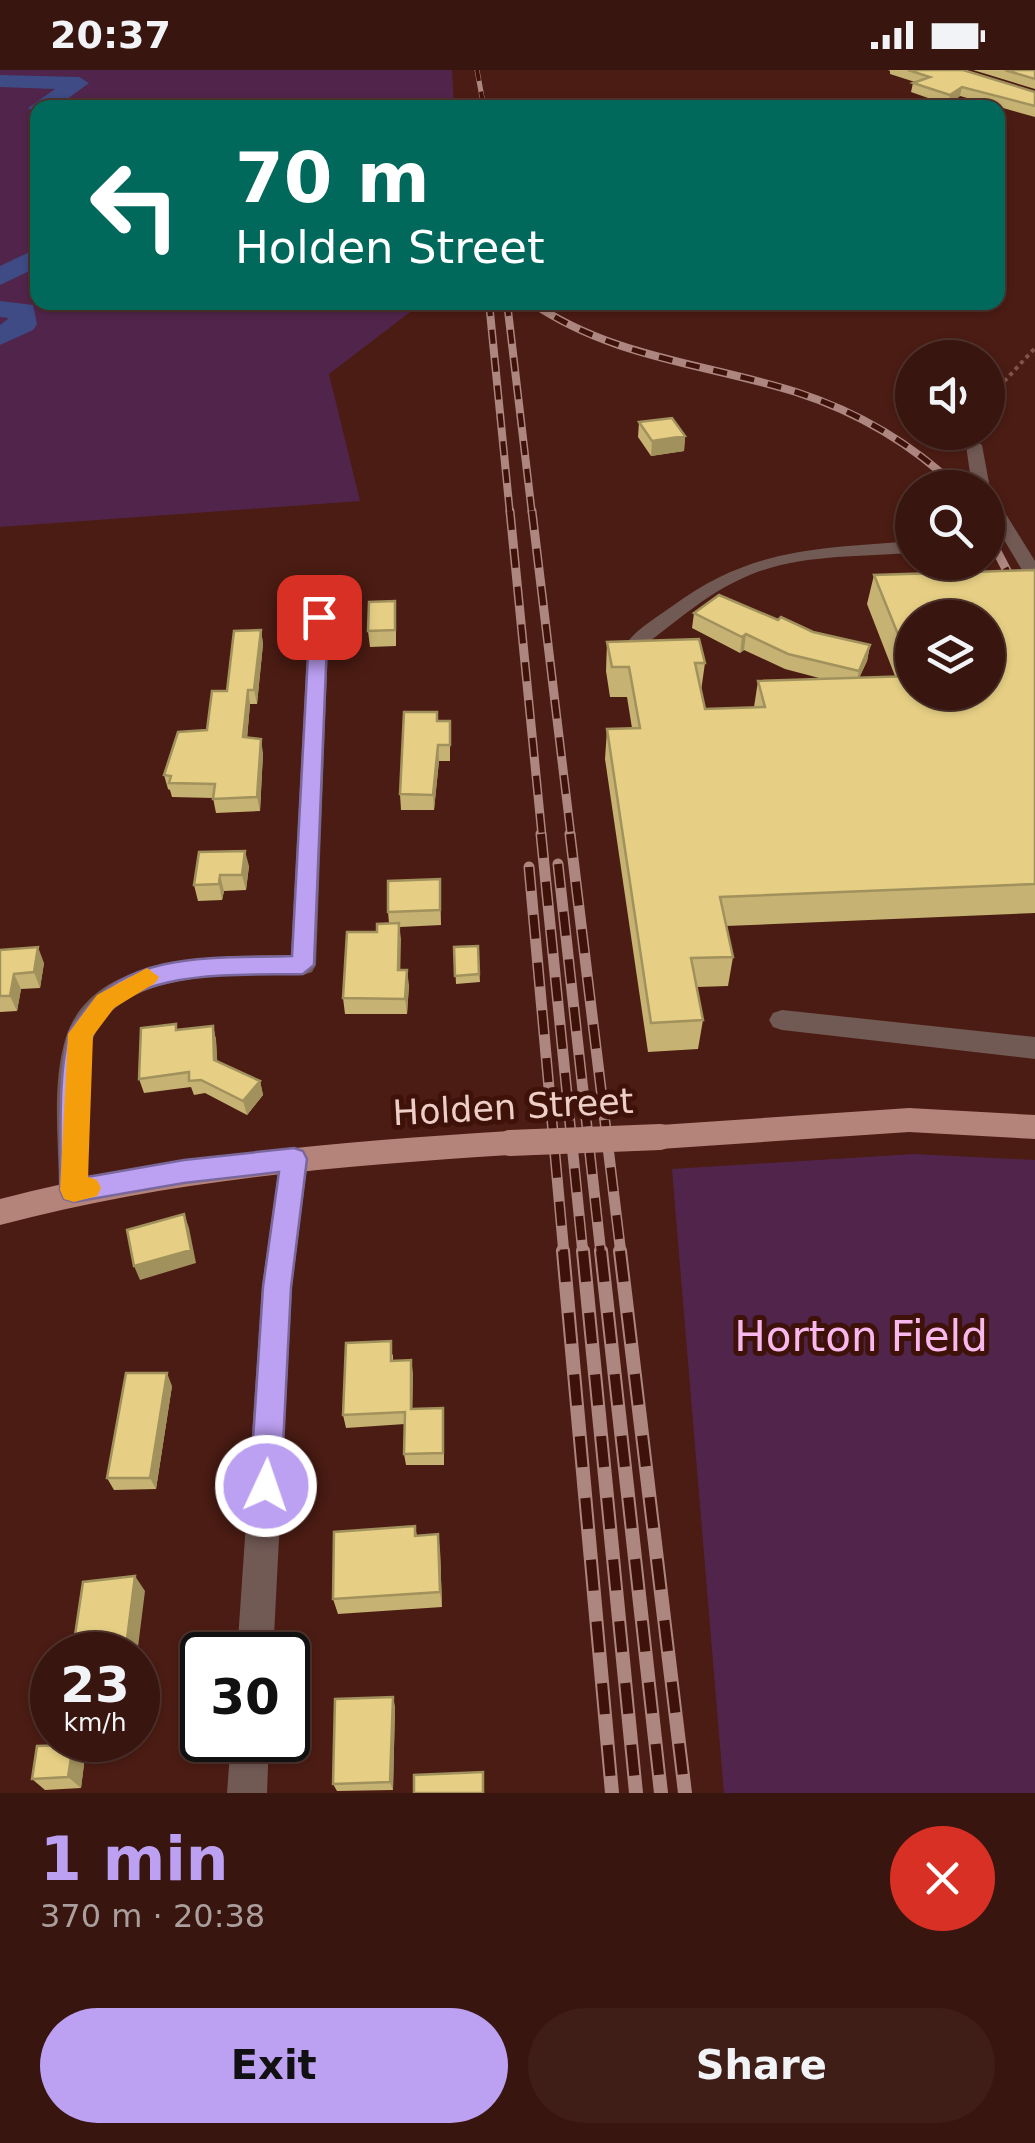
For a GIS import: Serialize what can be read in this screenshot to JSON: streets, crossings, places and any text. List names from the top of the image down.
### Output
{
  "streets": {
    "main road": ["Holden Street"]
  },
  "parks": ["Horton Field"],
  "page": {
    "status": "20:37",
    "turn": ["70 m", "Holden Street"],
    "speed": "23 km/h",
    "limit": "30",
    "heading": ["1 min", "370 m · 20:38"],
    "buttons": ["Exit", "Share"]
  }
}
